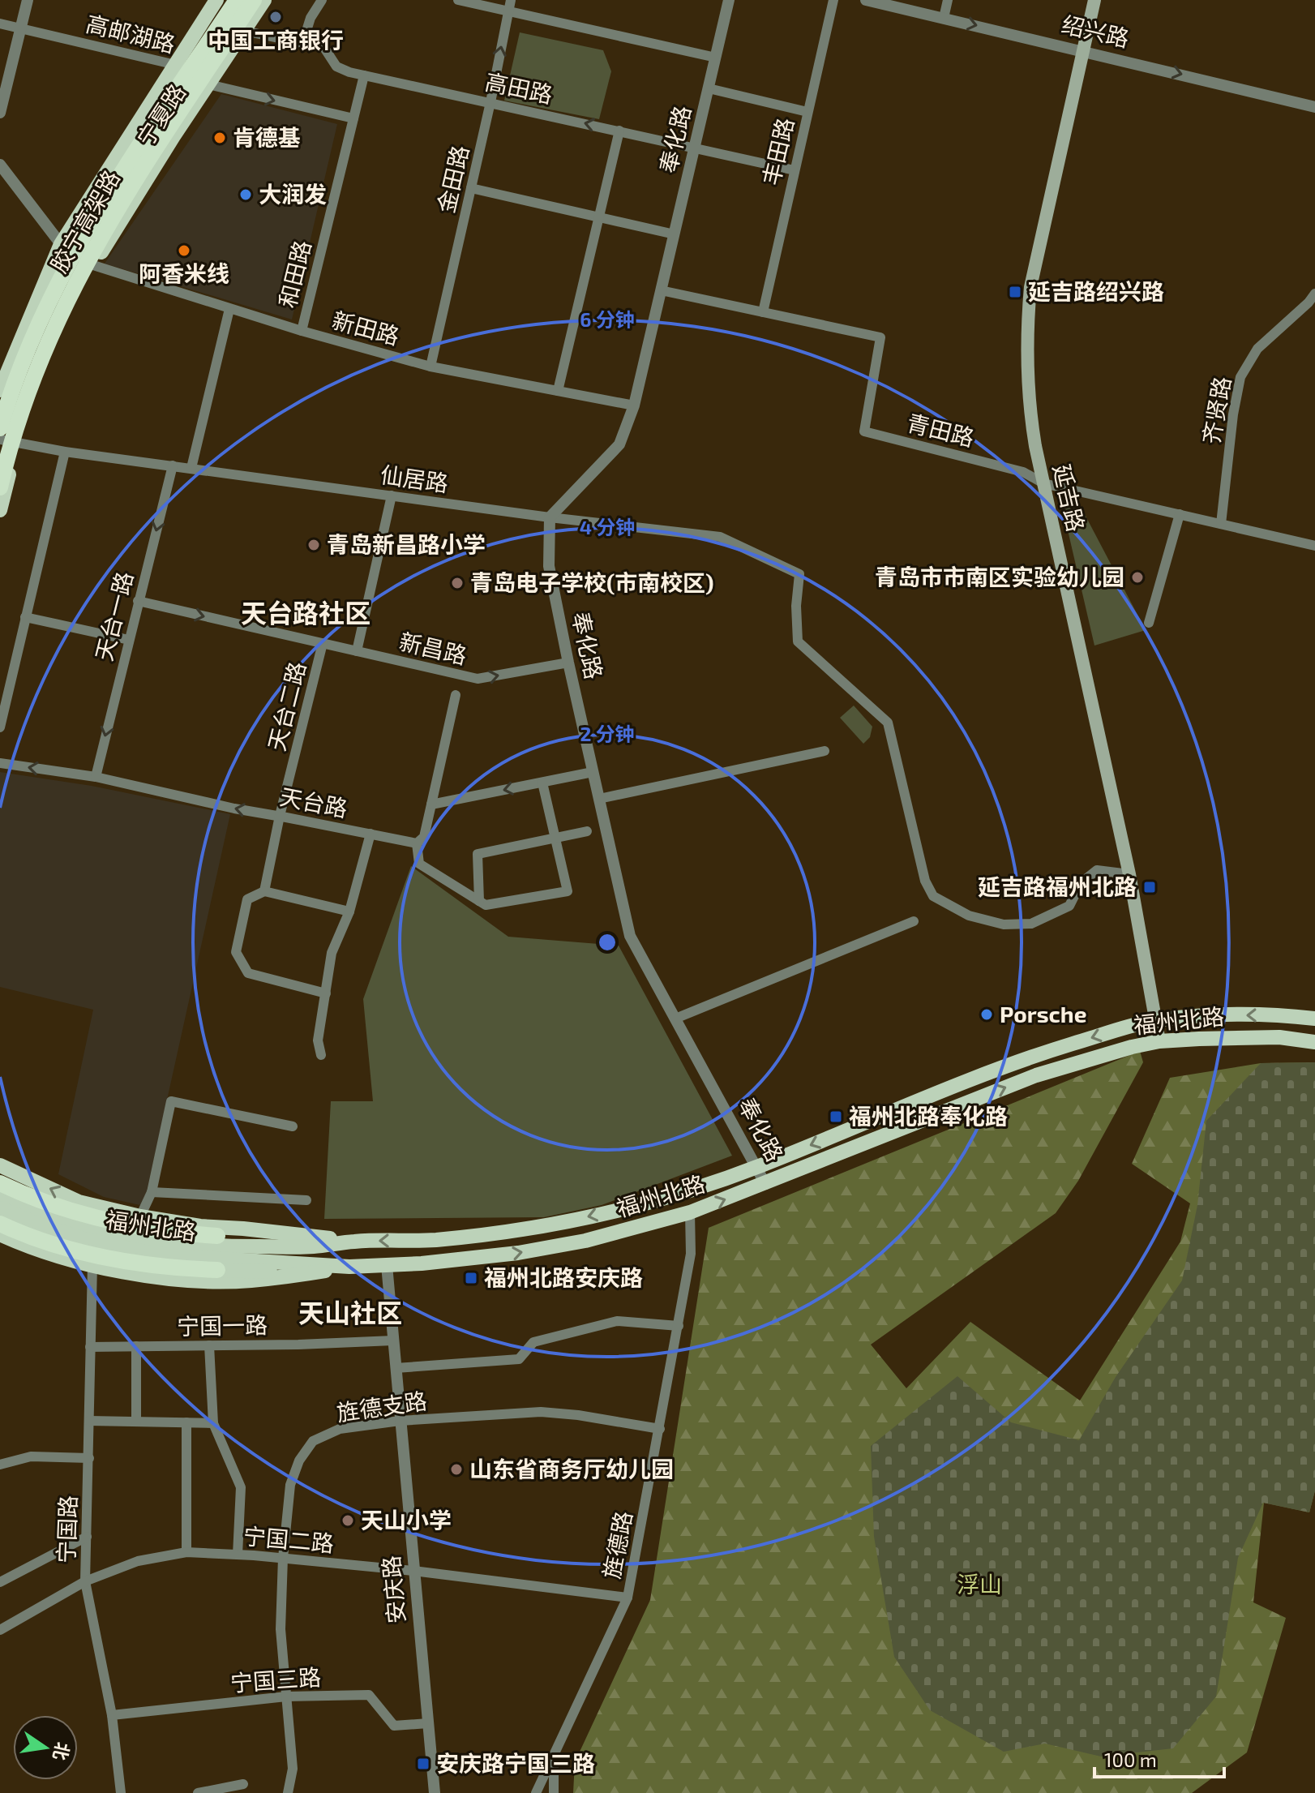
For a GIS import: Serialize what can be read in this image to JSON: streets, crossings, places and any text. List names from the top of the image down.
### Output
{
  "streets": {
    "highway": ["胶宁高架路"],
    "main road": ["宁夏路", "延吉路", "福州北路"],
    "street": [
      "绍兴路",
      "高邮湖路",
      "高田路",
      "奉化路",
      "丰田路",
      "金田路",
      "和田路",
      "新田路",
      "齐贤路",
      "青田路",
      "仙居路",
      "天台一路",
      "新昌路",
      "天台二路",
      "天台路",
      "宁国一路",
      "旌德支路",
      "宁国路",
      "宁国二路",
      "旌德路",
      "安庆路",
      "宁国三路"
    ]
  },
  "crossings": [
    ["绍兴路", "延吉路"],
    ["高邮湖路", "宁夏路"],
    ["高田路", "宁夏路"],
    ["高田路", "奉化路"],
    ["高田路", "丰田路"],
    ["高田路", "金田路"],
    ["高田路", "和田路"],
    ["宁夏路", "新田路"],
    ["宁夏路", "仙居路"],
    ["奉化路", "新田路"],
    ["奉化路", "青田路"],
    ["奉化路", "仙居路"],
    ["奉化路", "新昌路"],
    ["奉化路", "福州北路"],
    ["丰田路", "青田路"],
    ["金田路", "新田路"],
    ["和田路", "新田路"],
    ["齐贤路", "青田路"],
    ["青田路", "延吉路"],
    ["仙居路", "延吉路"],
    ["仙居路", "天台一路"],
    ["延吉路", "福州北路"],
    ["天台一路", "新昌路"],
    ["天台一路", "天台路"],
    ["新昌路", "天台二路"],
    ["天台二路", "天台路"],
    ["福州北路", "旌德路"],
    ["福州北路", "安庆路"],
    ["宁国一路", "宁国路"],
    ["宁国一路", "安庆路"],
    ["旌德支路", "宁国二路"],
    ["旌德支路", "旌德路"],
    ["旌德支路", "安庆路"],
    ["旌德支路", "宁国三路"],
    ["宁国路", "宁国二路"],
    ["宁国路", "宁国三路"],
    ["宁国二路", "旌德路"],
    ["宁国二路", "安庆路"],
    ["安庆路", "宁国三路"]
  ],
  "one_way": [
    "绍兴路",
    "天台一路",
    "新昌路",
    "天台路"
  ],
  "districts": ["天台路社区", "天山社区"],
  "parks": ["浮山"],
  "places": {
    "other": [
      "中国工商银行",
      "肯德基",
      "大润发",
      "阿香米线",
      "青岛新昌路小学",
      "青岛市市南区实验幼儿园",
      "青岛电子学校(市南校区)",
      "Porsche",
      "山东省商务厅幼儿园",
      "天山小学"
    ],
    "transit": [
      "延吉路绍兴路",
      "延吉路福州北路",
      "福州北路奉化路",
      "福州北路安庆路",
      "安庆路宁国三路"
    ]
  },
  "scale_bar": "100 m",
  "north": "right",
  "rings": ["6 分钟", "4 分钟", "2 分钟"]
}
